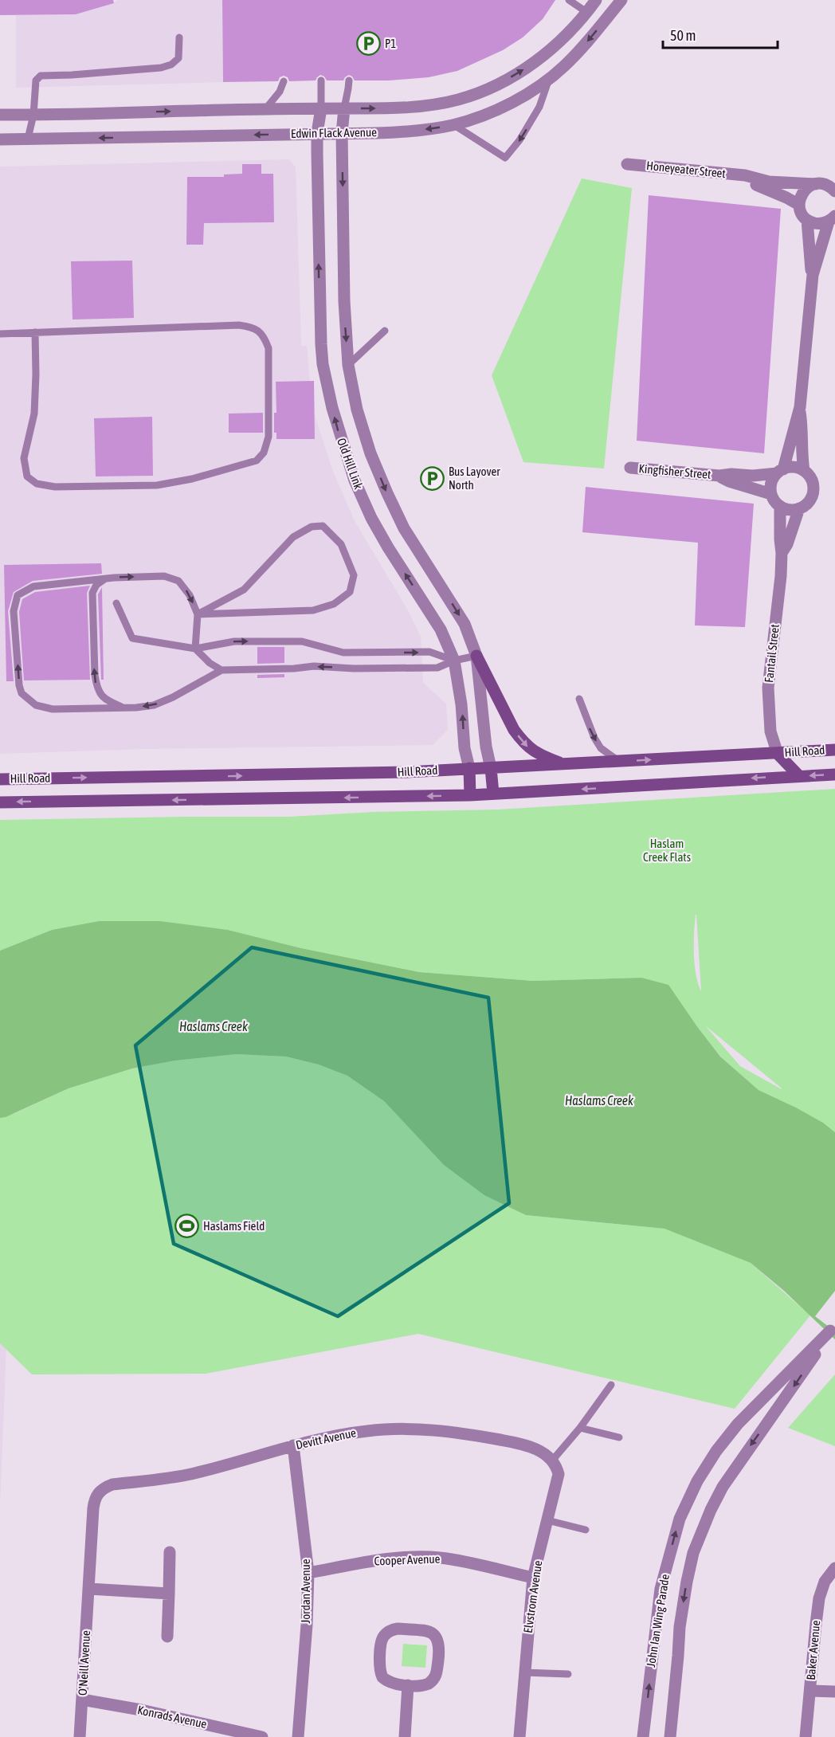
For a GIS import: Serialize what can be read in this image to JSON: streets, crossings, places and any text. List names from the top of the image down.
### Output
{
  "streets": {
    "main road": ["Old Hill Link", "Hill Road"],
    "street": [
      "Edwin Flack Avenue",
      "Honeyeater Street",
      "Kingfisher Street",
      "Fantail Street",
      "Devitt Avenue",
      "Cooper Avenue",
      "Jordan Avenue",
      "Elvstrom Avenue",
      "John Ian Wing Parade",
      "Baker Avenue",
      "O'Neill Avenue",
      "Konrads Avenue"
    ]
  },
  "crossings": [
    ["Edwin Flack Avenue", "Old Hill Link"],
    ["Old Hill Link", "Hill Road"],
    ["Kingfisher Street", "Fantail Street"],
    ["Fantail Street", "Hill Road"],
    ["Devitt Avenue", "Jordan Avenue"],
    ["Devitt Avenue", "Elvstrom Avenue"],
    ["Devitt Avenue", "O'Neill Avenue"],
    ["Cooper Avenue", "Jordan Avenue"],
    ["Cooper Avenue", "Elvstrom Avenue"],
    ["O'Neill Avenue", "Konrads Avenue"]
  ],
  "water": ["Haslams Creek"],
  "parks": ["Haslam Creek Flats"],
  "places": {
    "parking": ["P1", "Bus Layover North"],
    "sports": ["Haslams Field"]
  },
  "scale_bar": "50 m"
}
